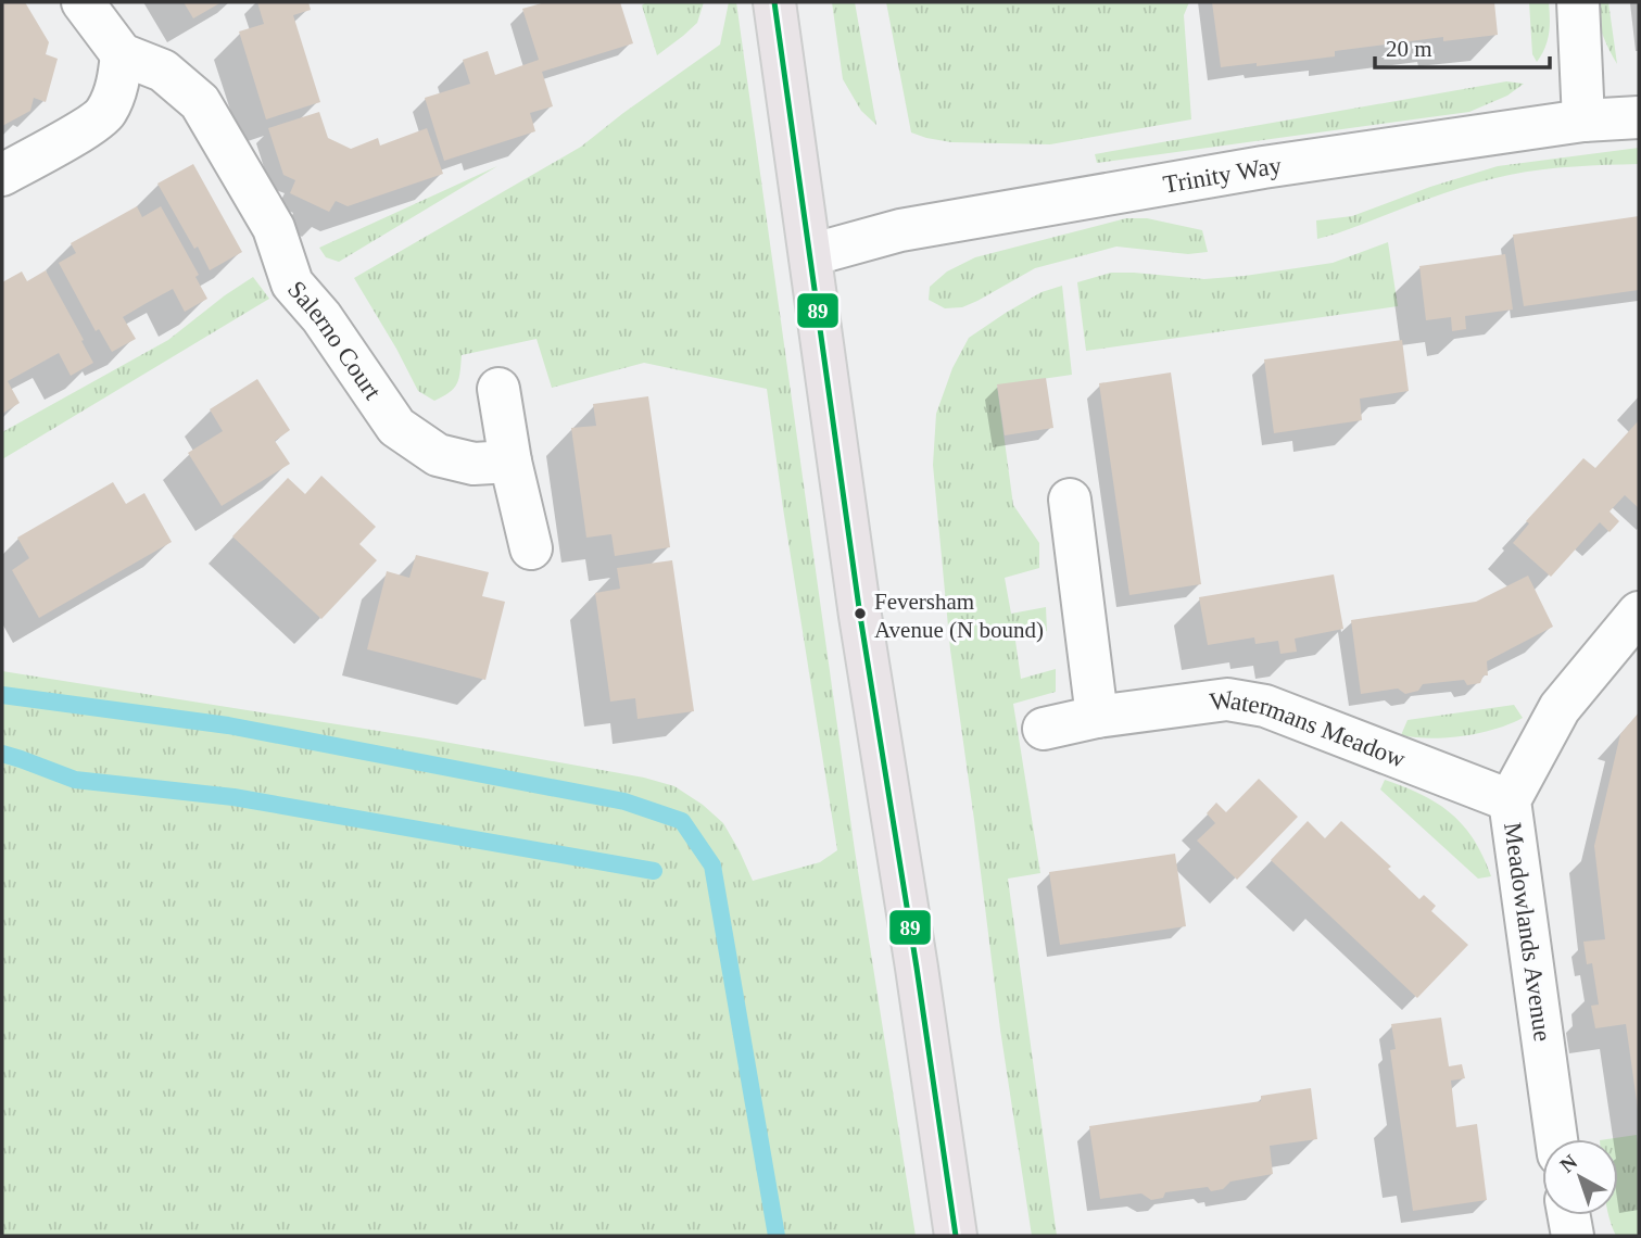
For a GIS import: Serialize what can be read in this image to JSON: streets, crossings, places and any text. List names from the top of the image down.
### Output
{
  "streets": {
    "street": [
      "Trinity Way",
      "Salerno Court",
      "Watermans Meadow",
      "Meadowlands Avenue"
    ]
  },
  "crossings": [
    ["Watermans Meadow", "Meadowlands Avenue"]
  ],
  "places": ["Feversham Avenue (N bound)"],
  "lines": ["transit line 89"],
  "scale_bar": "20 m",
  "north": "top left"
}
